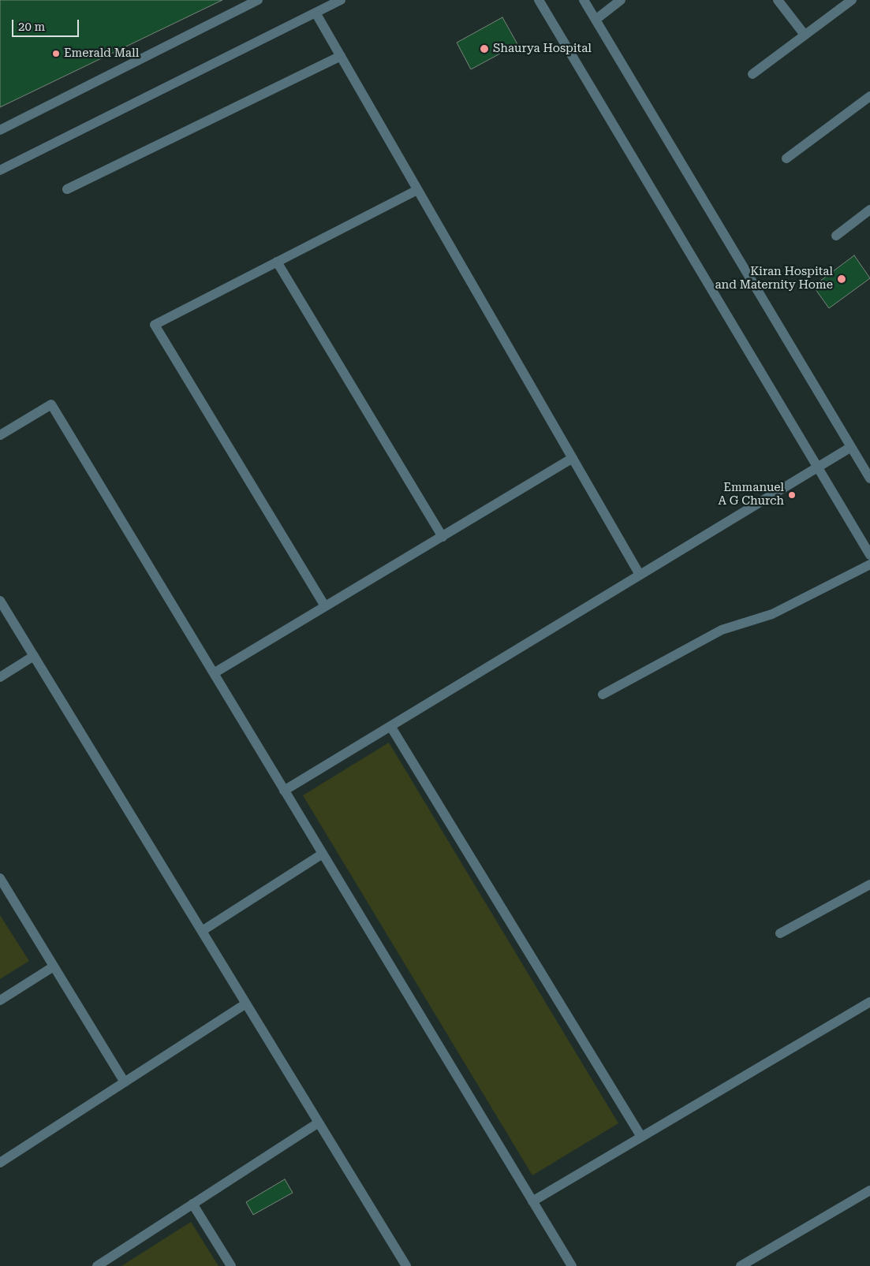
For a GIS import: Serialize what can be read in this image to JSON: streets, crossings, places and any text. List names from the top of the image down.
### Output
{
  "places": [
    "Shaurya Hospital",
    "Emerald Mall",
    "Kiran Hospital and Maternity Home",
    "Emmanuel A G Church"
  ],
  "scale_bar": "20 m"
}
